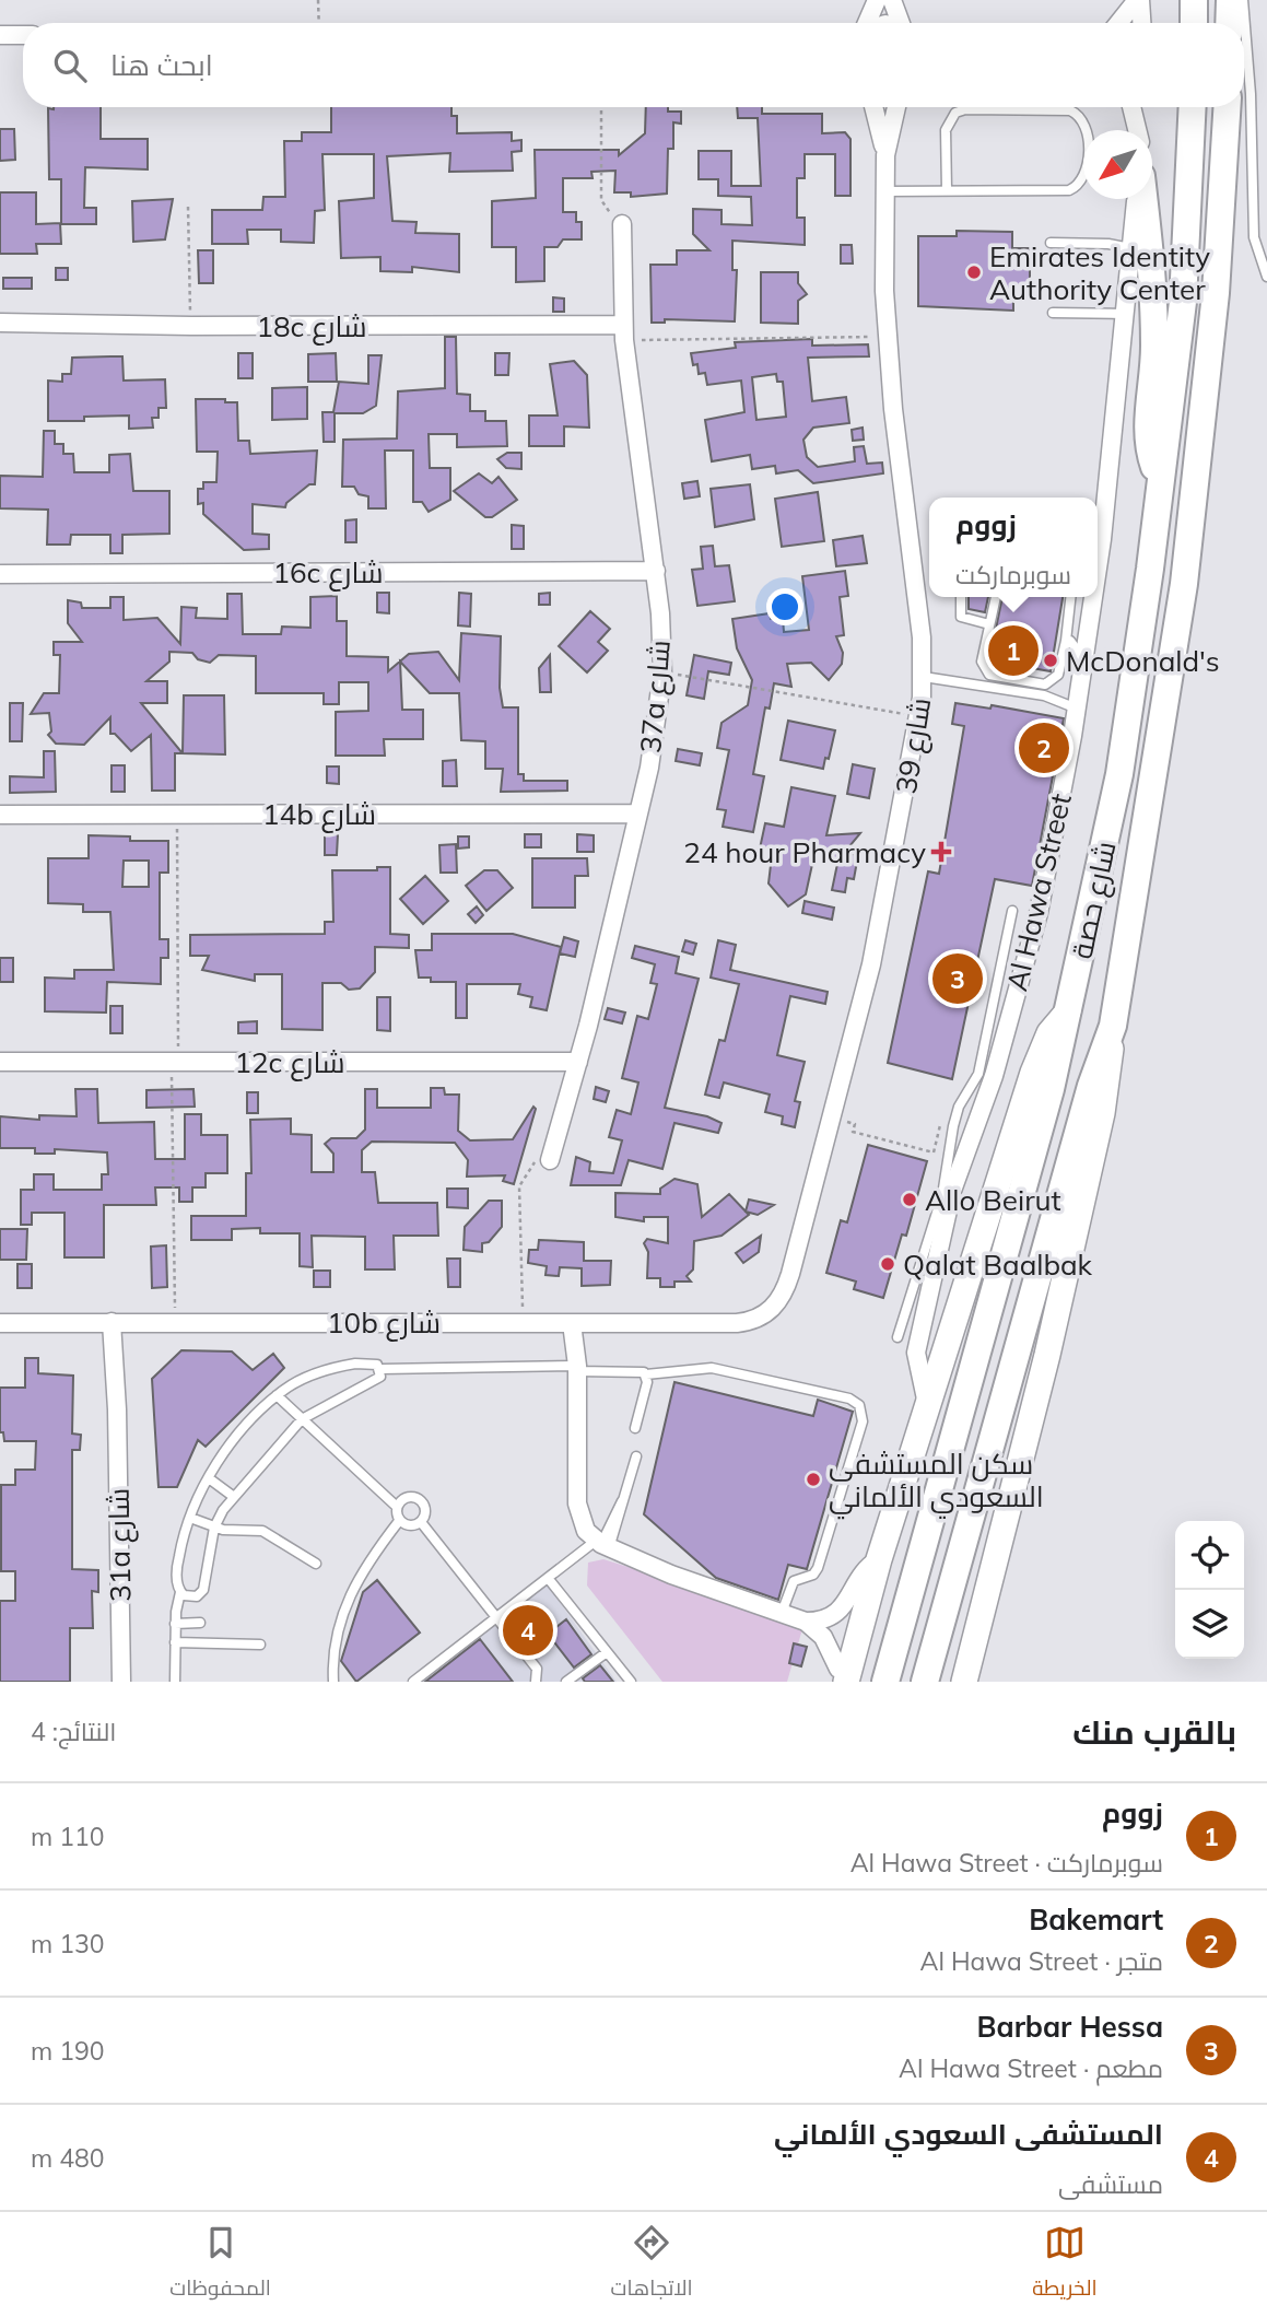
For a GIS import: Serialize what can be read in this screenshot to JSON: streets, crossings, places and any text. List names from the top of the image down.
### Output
{
  "streets": {
    "main road": ["شارع حصة"],
    "street": [
      "18c شارع",
      "16c شارع",
      "37a شارع",
      "شارع 39",
      "14b شارع",
      "Al Hawa Street",
      "12c شارع",
      "10b شارع",
      "31a شارع"
    ]
  },
  "crossings": [
    ["18c شارع", "37a شارع"],
    ["16c شارع", "37a شارع"],
    ["37a شارع", "14b شارع"],
    ["37a شارع", "12c شارع"],
    ["شارع 39", "10b شارع"],
    ["10b شارع", "31a شارع"]
  ],
  "places": {
    "other": [
      "Emirates Identity Authority Center",
      "McDonald's",
      "Allo Beirut",
      "Qalat Baalbak",
      "سكن المستشفى السعودي الألماني"
    ],
    "health": ["24 hour Pharmacy"]
  },
  "north": "bottom left",
  "page": {
    "search": "ابحث هنا",
    "popup": ["زووم", "سوبرماركت"],
    "pins": [
      "1",
      "2",
      "3",
      "4"
    ],
    "heading": ["بالقرب منك", "النتائج: 4"],
    "list": [
      {
        "mark": "1",
        "name": "زووم",
        "note": "سوبرماركت · Al Hawa Street",
        "value": "110 m"
      },
      {
        "mark": "2",
        "name": "Bakemart",
        "note": "متجر · Al Hawa Street",
        "value": "130 m"
      },
      {
        "mark": "3",
        "name": "Barbar Hessa",
        "note": "مطعم · Al Hawa Street",
        "value": "190 m"
      },
      {
        "mark": "4",
        "name": "المستشفى السعودي الألماني",
        "note": "مستشفى",
        "value": "480 m"
      }
    ],
    "nav": ["الخريطة", "الاتجاهات", "المحفوظات"]
  }
}
